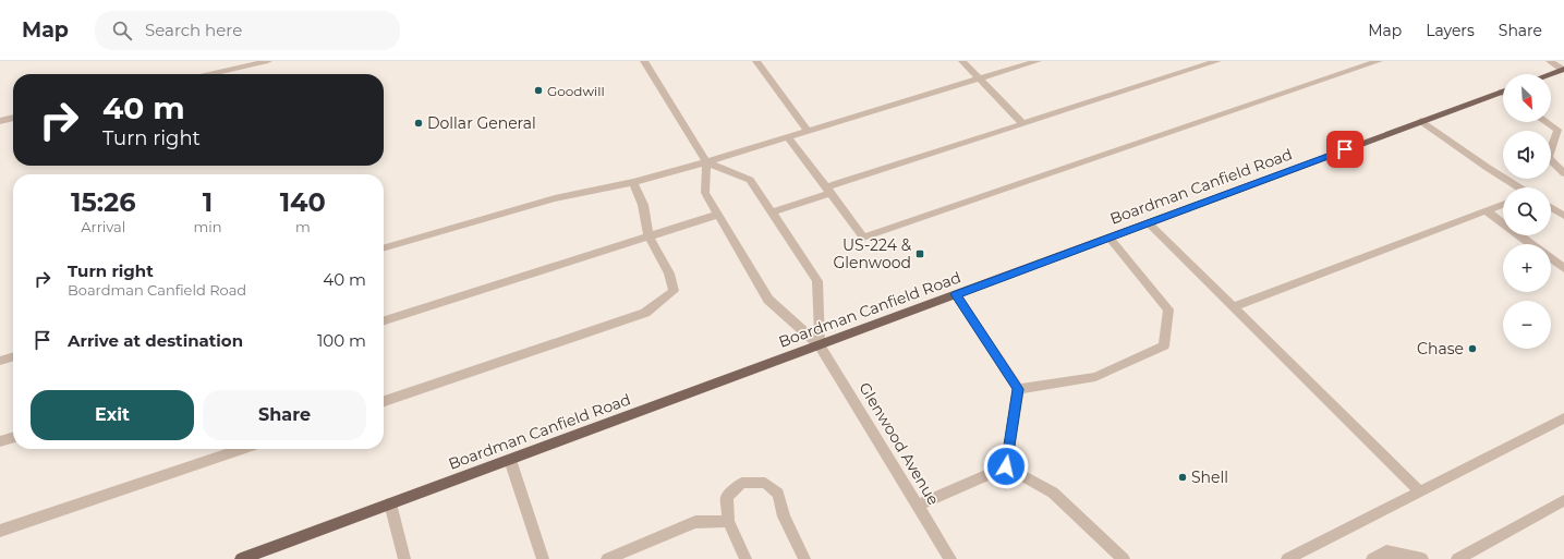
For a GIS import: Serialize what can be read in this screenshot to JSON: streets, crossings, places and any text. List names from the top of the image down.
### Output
{
  "streets": {
    "main road": ["Boardman Canfield Road"],
    "street": ["Glenwood Avenue"]
  },
  "crossings": [
    ["Boardman Canfield Road", "Glenwood Avenue"]
  ],
  "places": {
    "other": [
      "Goodwill",
      "Dollar General",
      "Chase",
      "Shell"
    ],
    "transit": ["US-224 & Glenwood"]
  },
  "north": "bottom right",
  "page": {
    "header": "Map",
    "search": "Search here",
    "nav": ["Map", "Layers", "Share"],
    "map_buttons": ["+", "−"],
    "turn": ["40 m", "Turn right"],
    "eta": [
      "15:26",
      "Arrival",
      "1",
      "min",
      "140",
      "m"
    ],
    "list": [
      {
        "name": "Turn right",
        "note": "Boardman Canfield Road",
        "value": "40 m"
      },
      {
        "name": "Arrive at destination",
        "value": "100 m"
      }
    ],
    "buttons": ["Exit", "Share"]
  }
}
